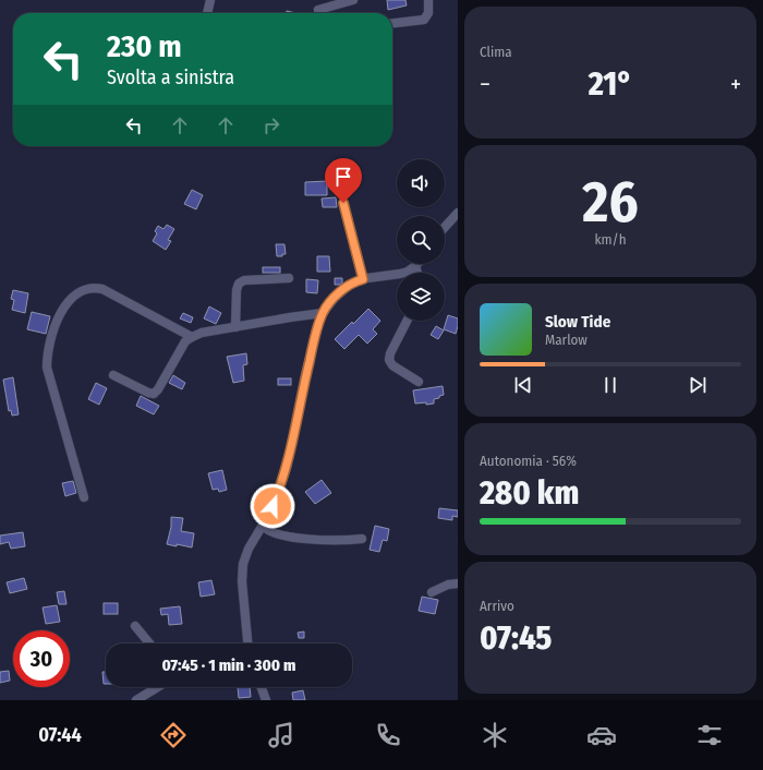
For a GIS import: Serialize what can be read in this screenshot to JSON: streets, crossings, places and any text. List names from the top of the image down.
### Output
{
  "page": {
    "tile": [
      "Clima",
      ["26", "km/h"],
      ["Autonomia · 56%", "280 km"],
      ["Arrivo", "07:45"]
    ],
    "turn": ["230 m", "Svolta a sinistra"],
    "heat": ["−", "21°", "+"],
    "song": ["Slow Tide", "Marlow"],
    "limit": "30",
    "trip": "07:45 · 1 min · 300 m",
    "tabs": "07:44"
  }
}
